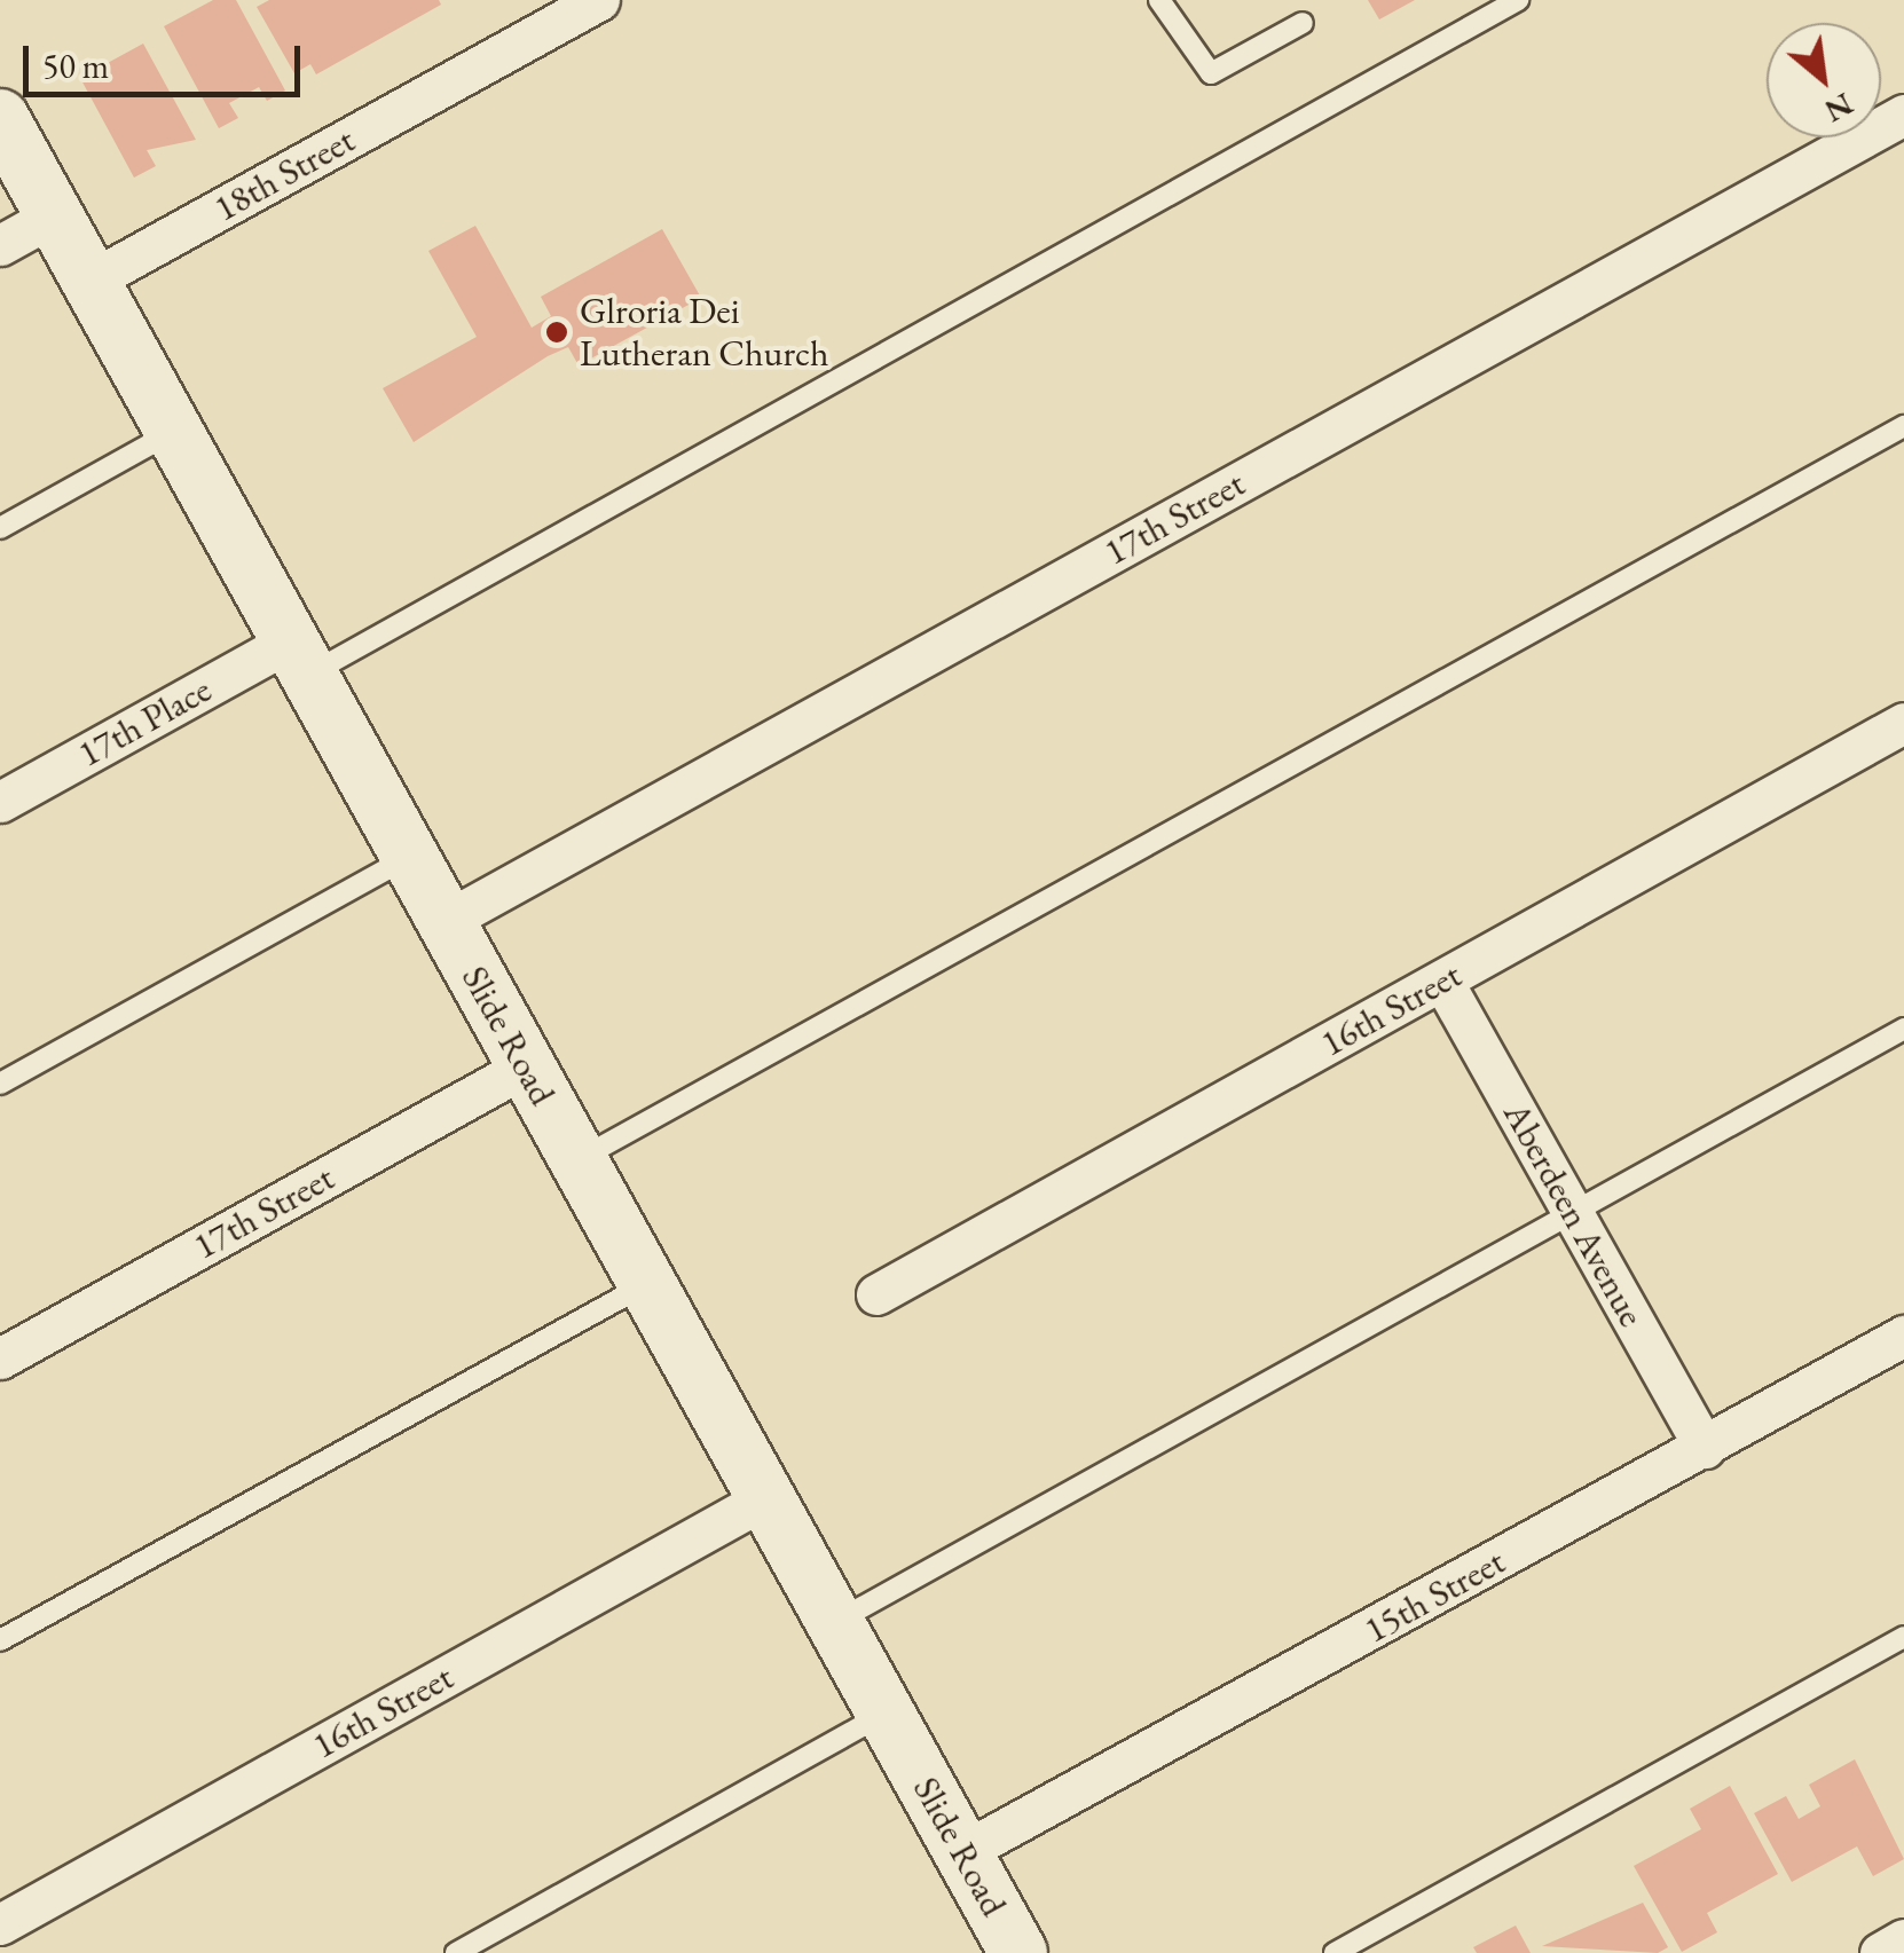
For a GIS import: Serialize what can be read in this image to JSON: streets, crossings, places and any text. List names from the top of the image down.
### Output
{
  "streets": {
    "main road": ["Slide Road"],
    "street": [
      "18th Street",
      "17th Street",
      "17th Place",
      "16th Street",
      "Aberdeen Avenue",
      "15th Street"
    ]
  },
  "crossings": [
    ["18th Street", "Slide Road"],
    ["17th Street", "Slide Road"],
    ["17th Place", "Slide Road"],
    ["16th Street", "Slide Road"],
    ["16th Street", "Aberdeen Avenue"],
    ["Slide Road", "15th Street"],
    ["Aberdeen Avenue", "15th Street"]
  ],
  "places": ["Glroria Dei Lutheran Church"],
  "scale_bar": "50 m",
  "north": "bottom right"
}
